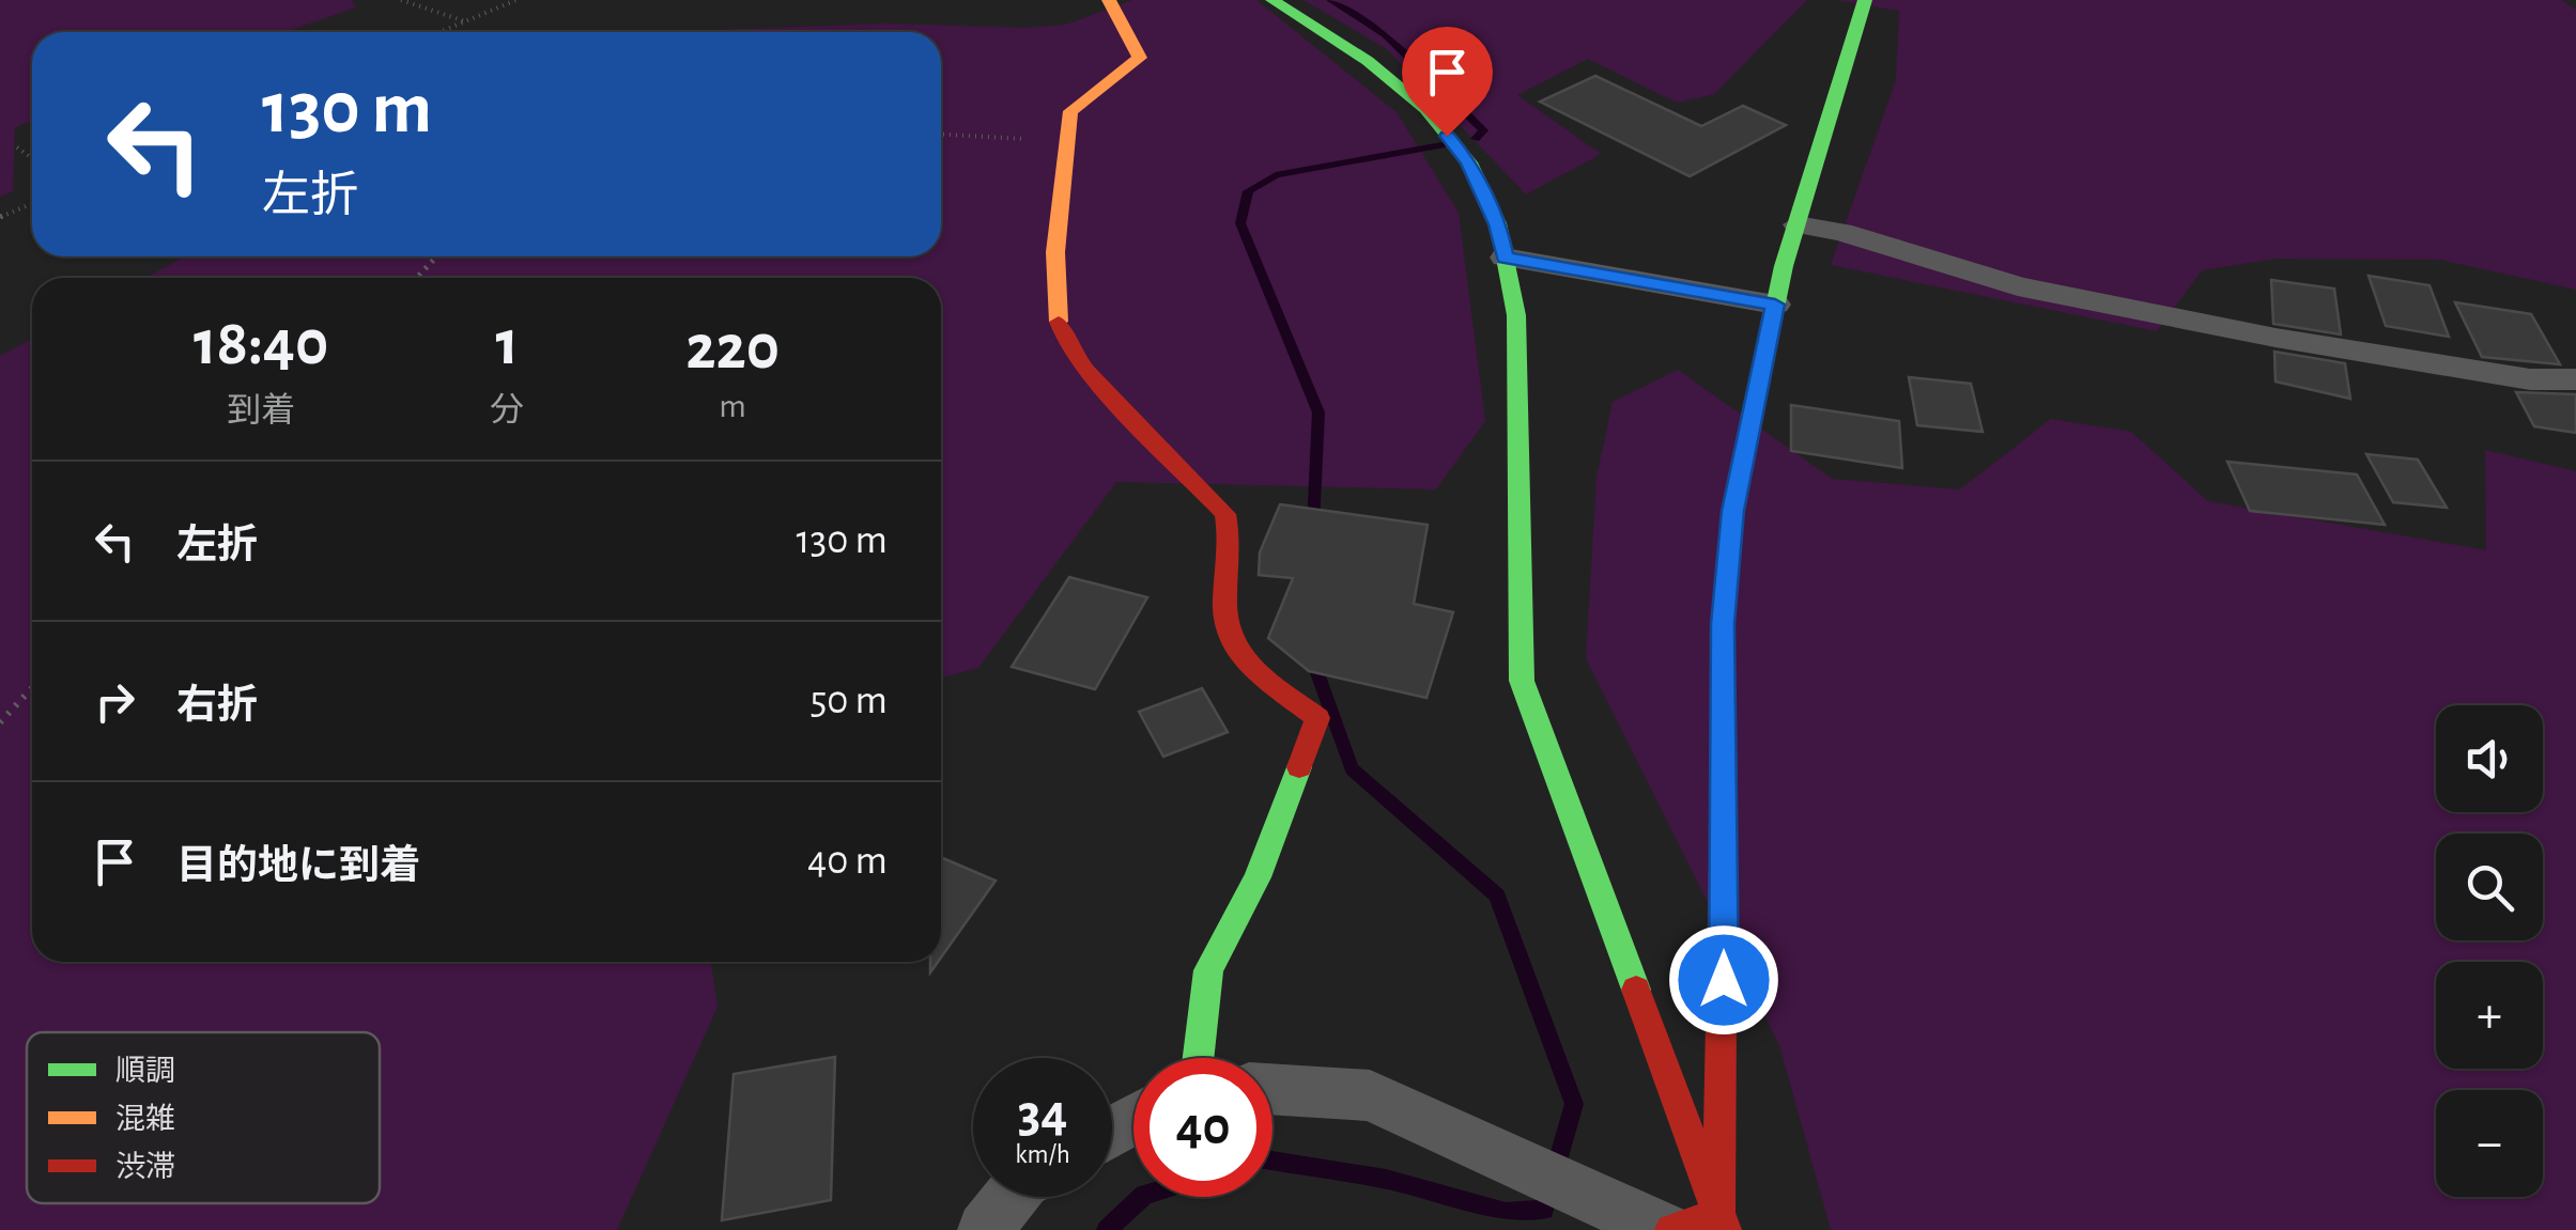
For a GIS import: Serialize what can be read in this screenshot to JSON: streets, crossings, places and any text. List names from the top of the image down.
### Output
{
  "legend": ["順調", "混雑", "渋滞"],
  "page": {
    "turn": ["130 m", "左折"],
    "eta": [
      "18:40",
      "到着",
      "1",
      "分",
      "220",
      "m"
    ],
    "list": [
      {
        "name": "左折",
        "value": "130 m"
      },
      {
        "name": "右折",
        "value": "50 m"
      },
      {
        "name": "目的地に到着",
        "value": "40 m"
      }
    ],
    "map_buttons": ["+", "−"],
    "speed": "34 km/h",
    "limit": "40"
  }
}
